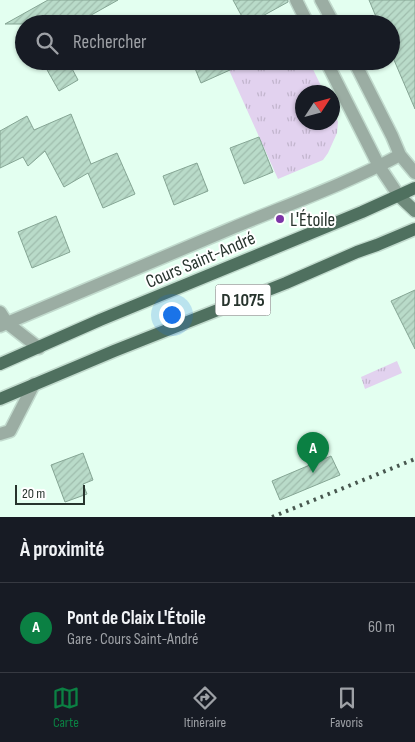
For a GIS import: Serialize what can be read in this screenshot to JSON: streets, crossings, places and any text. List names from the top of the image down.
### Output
{
  "streets": {
    "main road": ["Cours Saint-André", "D 1075"]
  },
  "places": ["L'Étoile"],
  "scale_bar": "20 m",
  "north": "top right",
  "page": {
    "search": "Rechercher",
    "pins": "A",
    "scale": "20 m",
    "heading": "À proximité",
    "list": [
      {
        "mark": "A",
        "name": "Pont de Claix L'Étoile",
        "note": "Gare · Cours Saint-André",
        "value": "60 m"
      }
    ],
    "nav": ["Carte", "Itinéraire", "Favoris"]
  }
}
